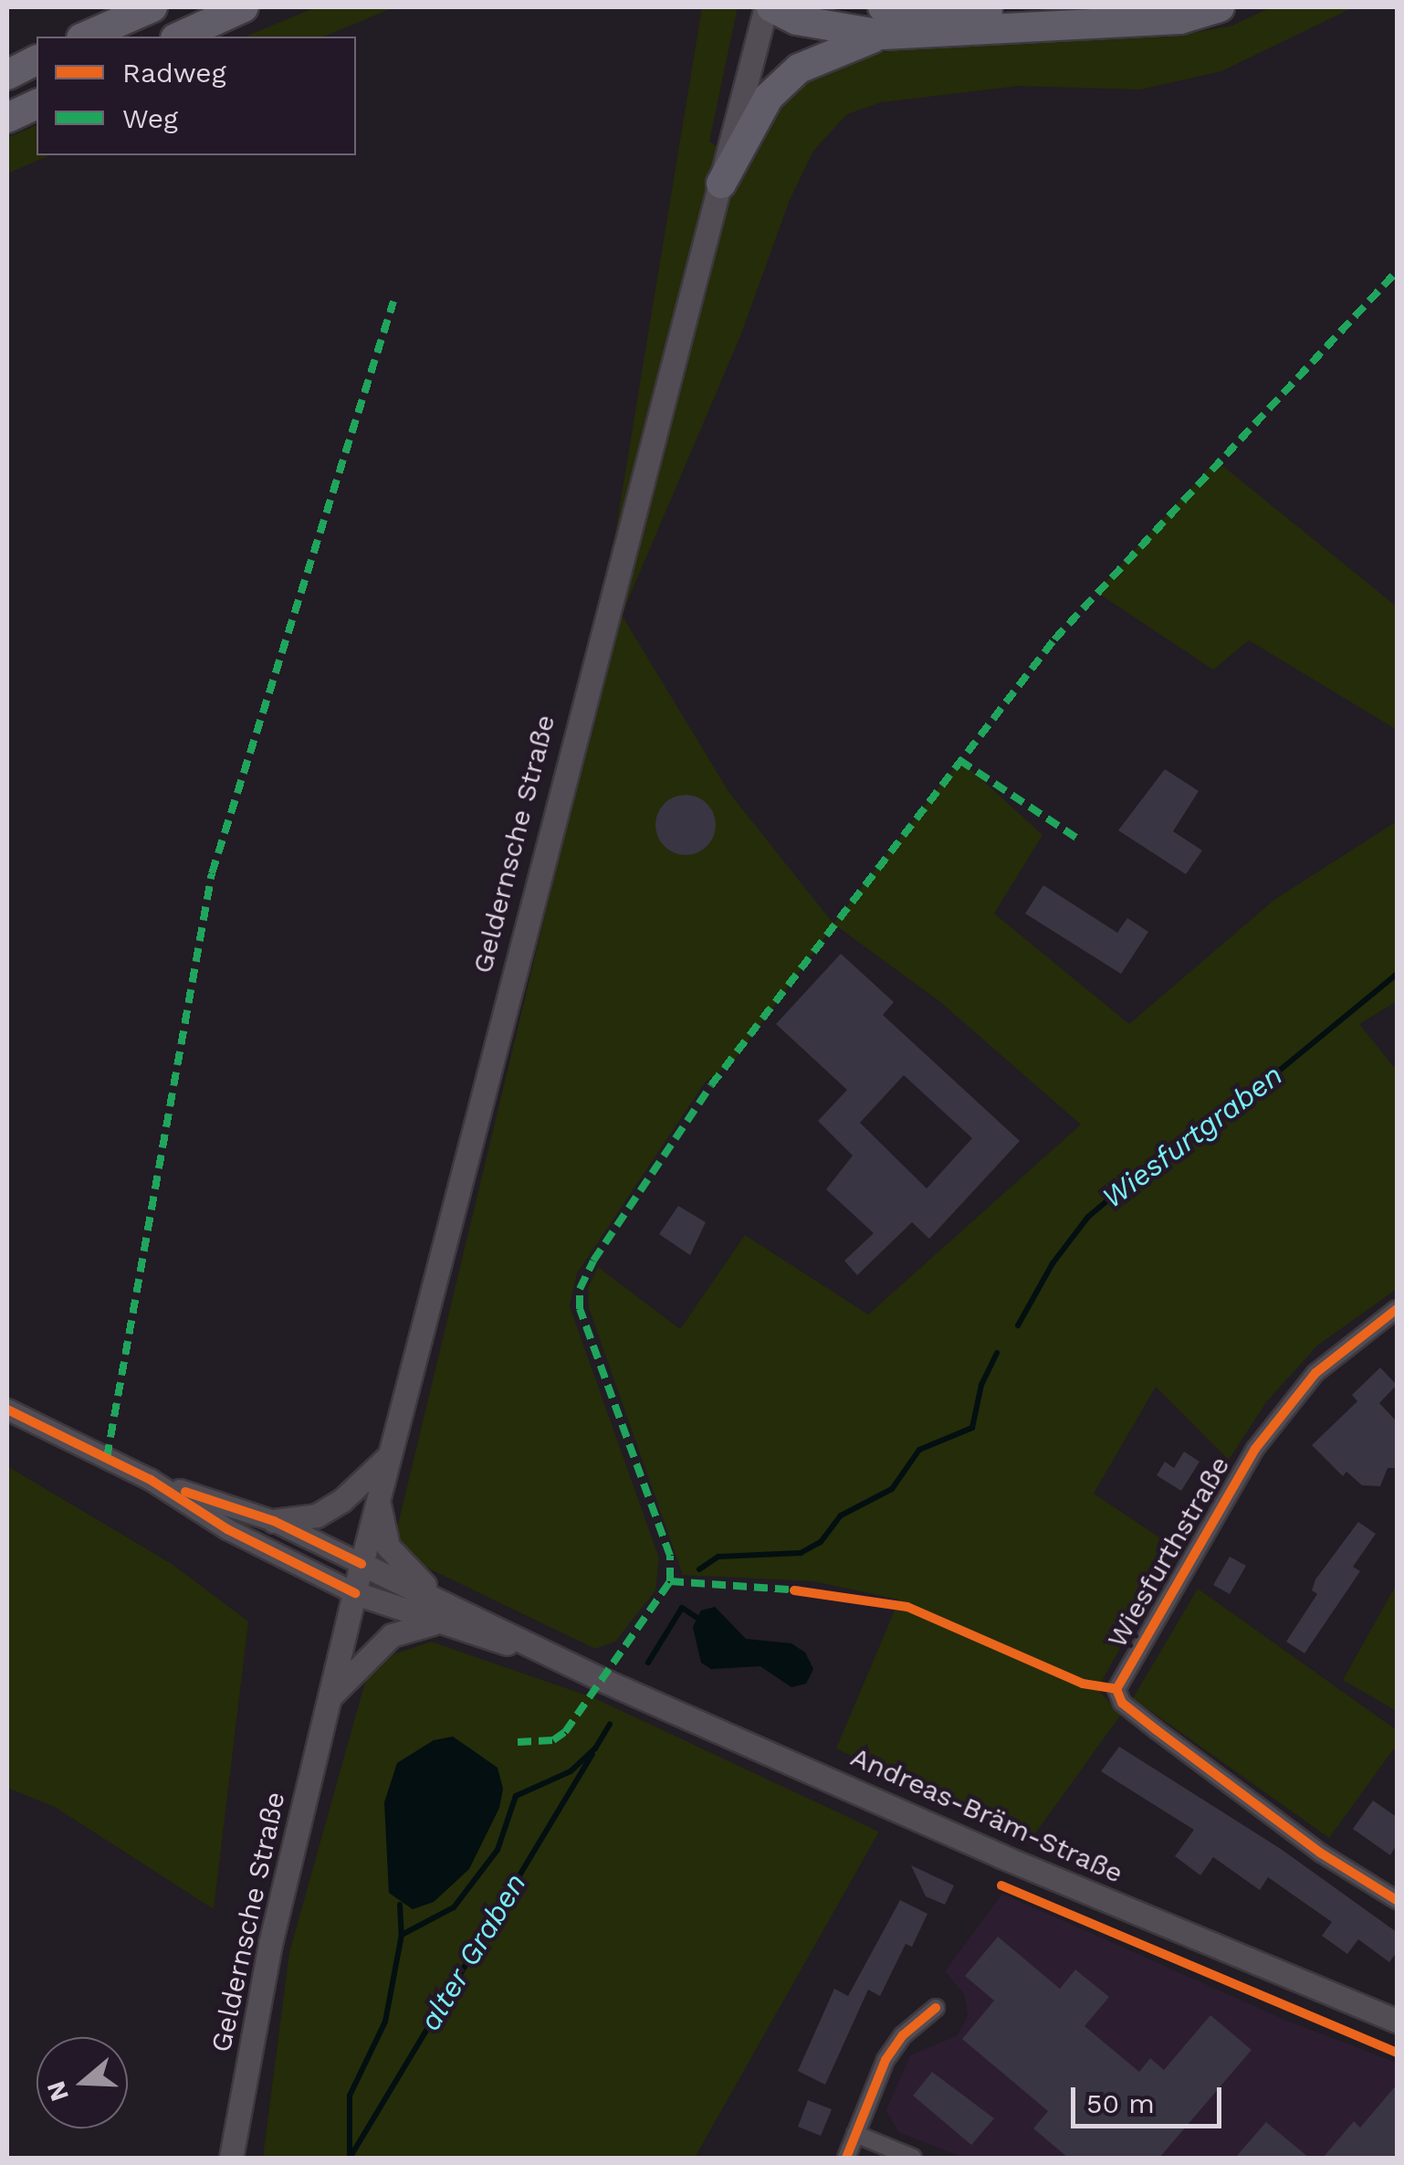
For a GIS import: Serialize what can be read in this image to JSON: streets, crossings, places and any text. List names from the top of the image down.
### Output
{
  "streets": {
    "main road": ["Geldernsche Straße", "Andreas-Bräm-Straße"],
    "street": ["Wiesfurthstraße"]
  },
  "crossings": [
    ["Geldernsche Straße", "Andreas-Bräm-Straße"]
  ],
  "water": ["Wiesfurtgraben", "alter Graben"],
  "legend": ["Radweg", "Weg"],
  "scale_bar": "50 m",
  "north": "left"
}
